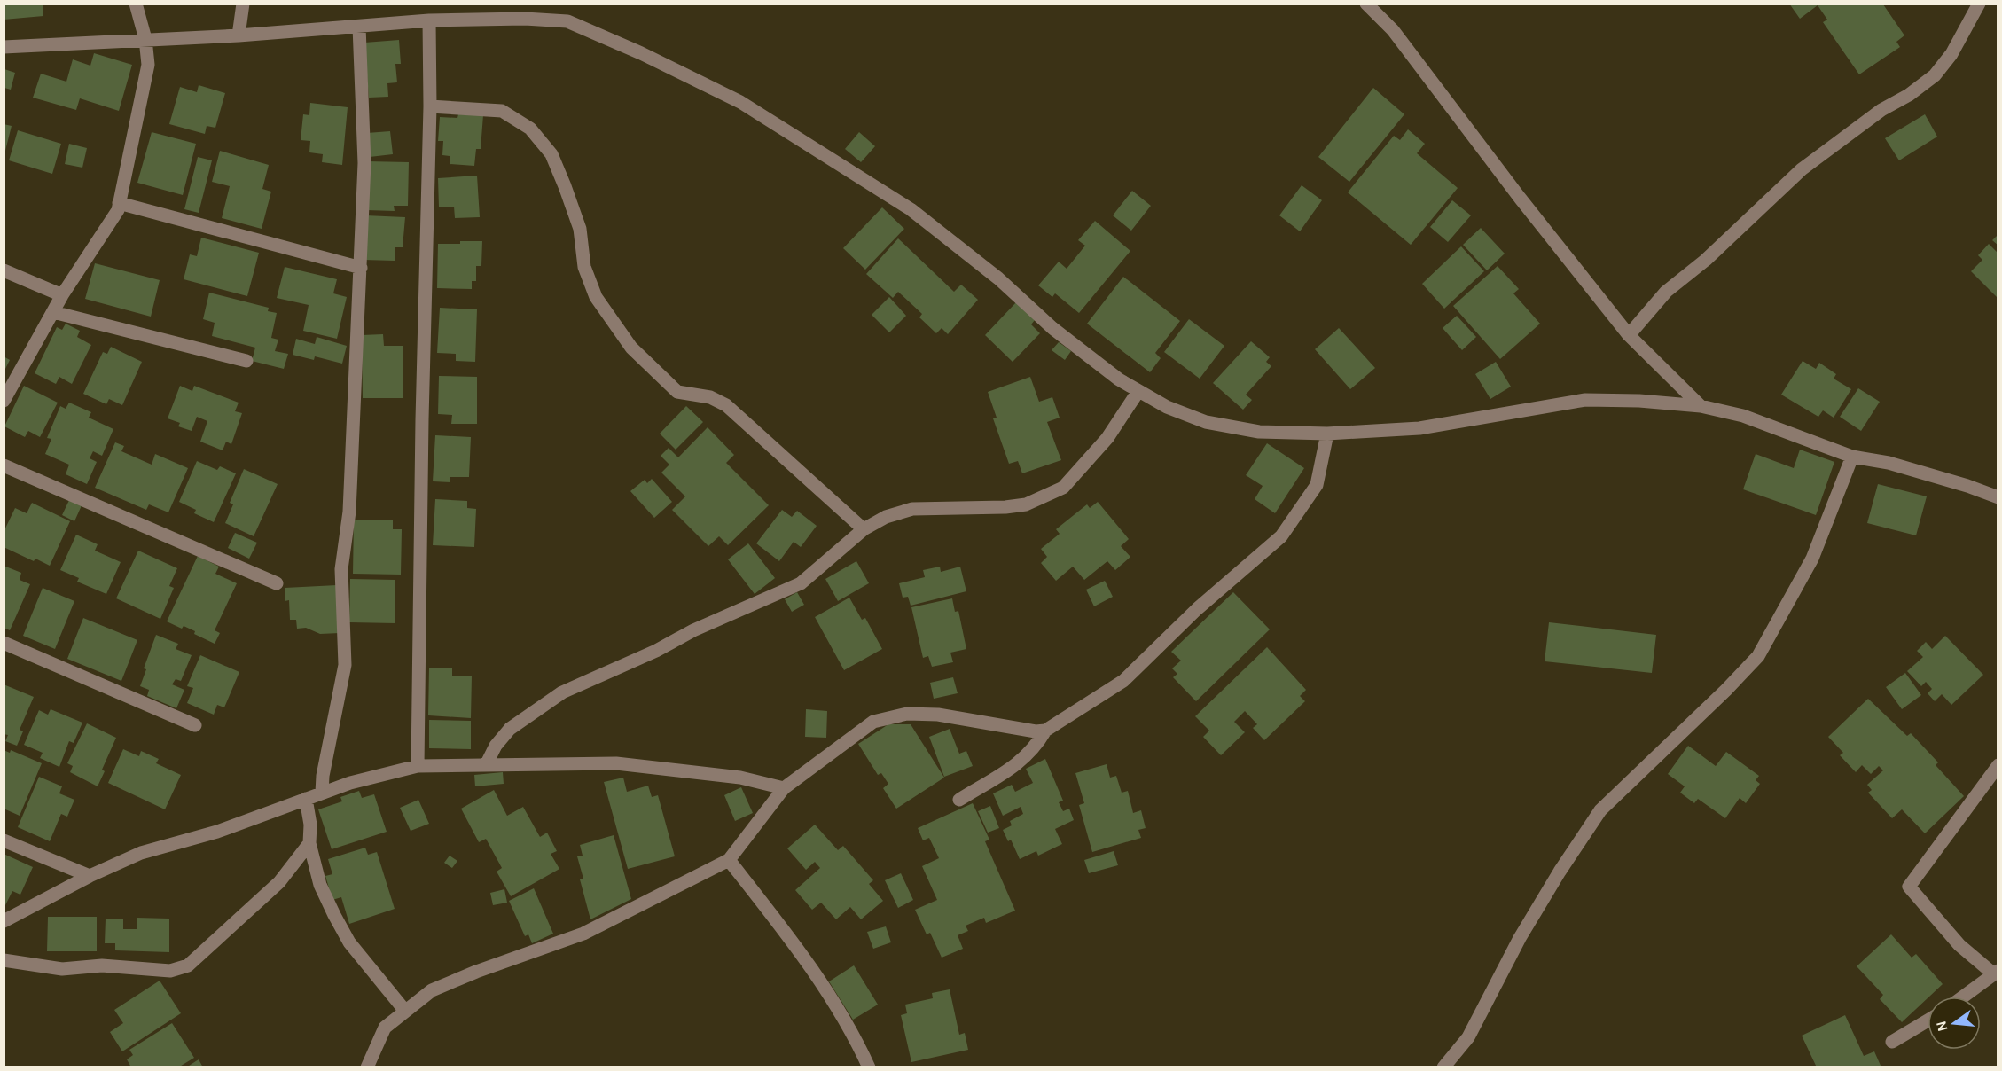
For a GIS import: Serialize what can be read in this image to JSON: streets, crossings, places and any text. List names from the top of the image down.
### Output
{
  "north": "left"
}
